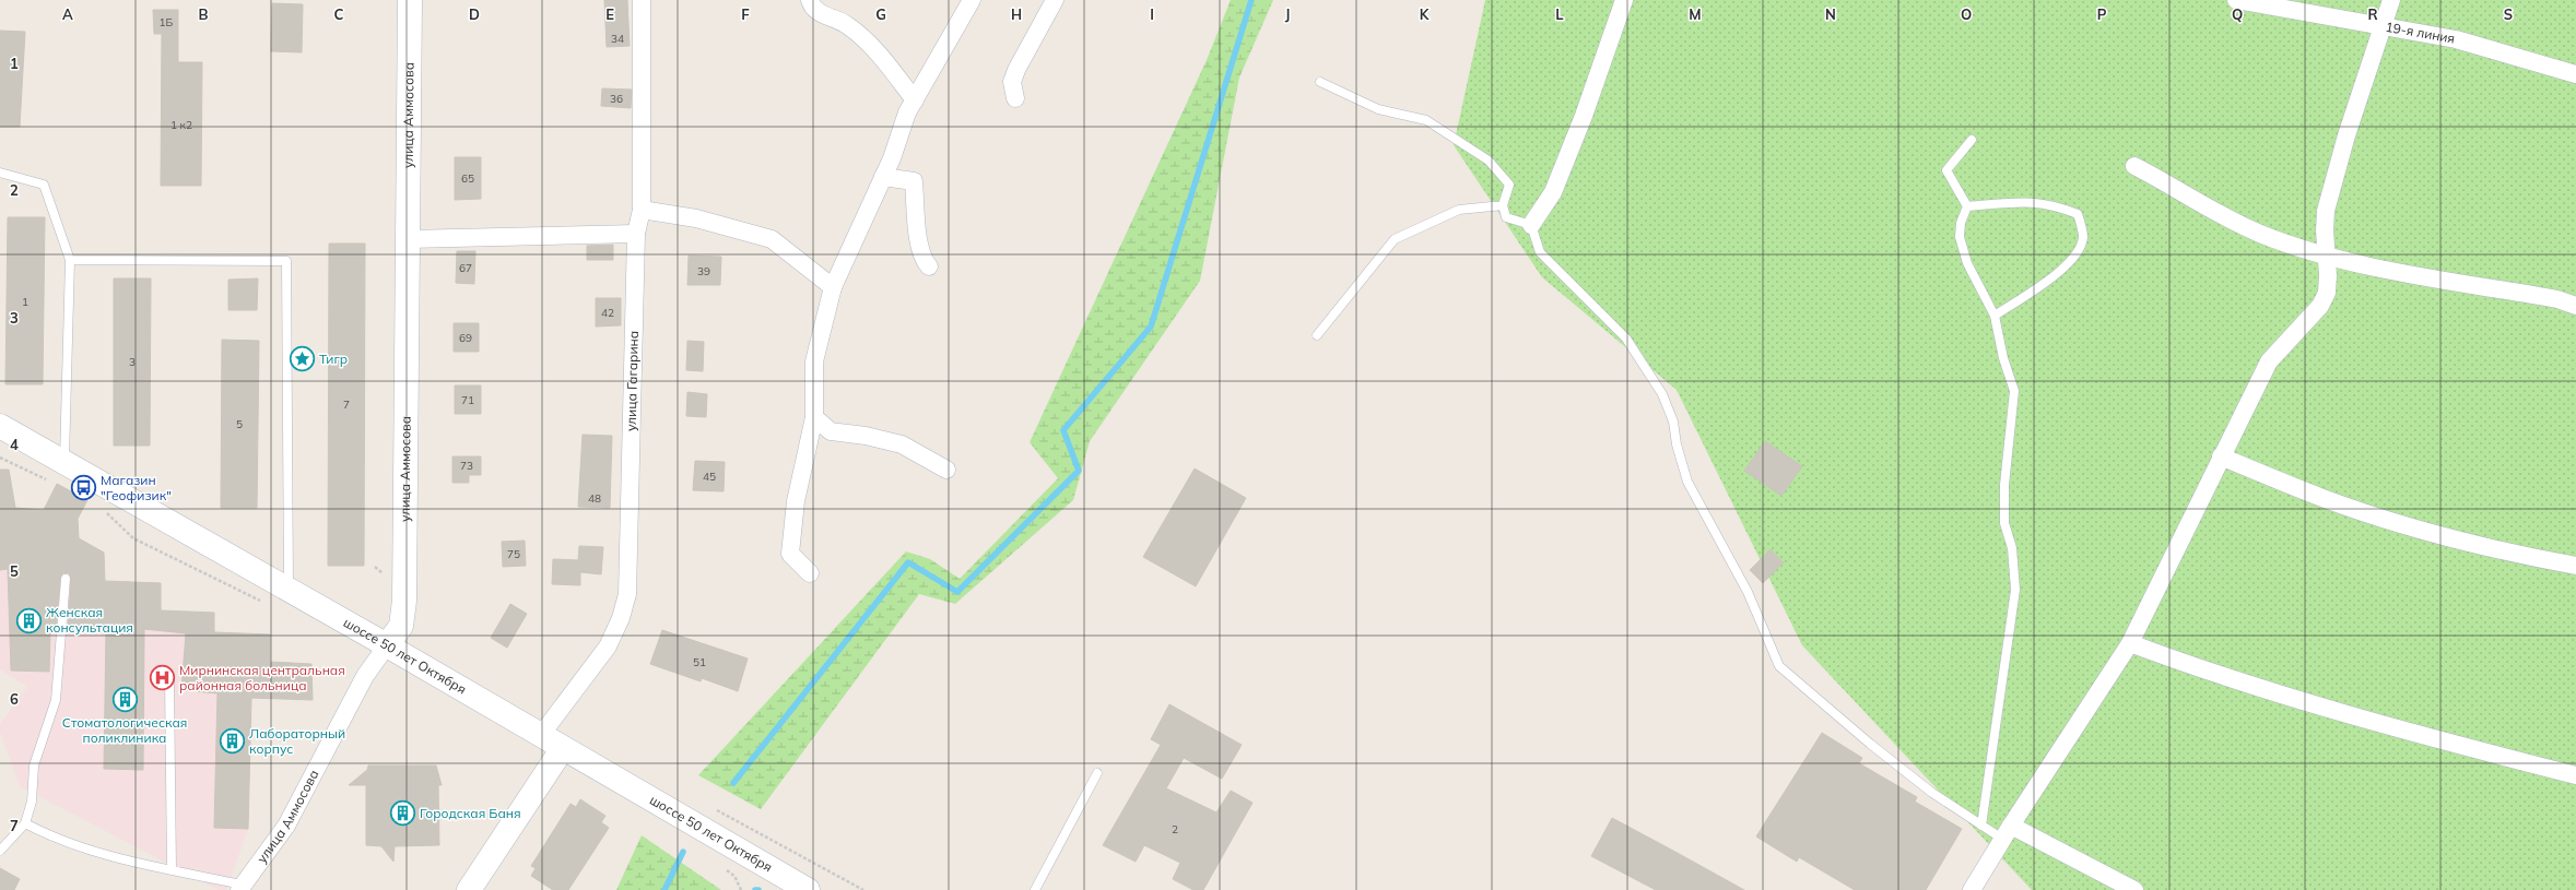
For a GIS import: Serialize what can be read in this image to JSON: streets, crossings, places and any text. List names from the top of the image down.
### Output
{
  "streets": {
    "main road": ["улица Аммосова", "шоссе 50 лет Октября"],
    "street": ["19-я линия", "улица Гагарина"]
  },
  "crossings": [
    ["улица Аммосова", "шоссе 50 лет Октября"],
    ["улица Гагарина", "шоссе 50 лет Октября"]
  ],
  "places": {
    "place": ["Тигр"],
    "bus stop": ["Магазин \"Геофизик\""],
    "building": [
      "Женская консультация",
      "Стоматологическая поликлиника",
      "Лабораторный корпус",
      "Городская Баня"
    ],
    "hospital": ["Мирнинская центральная районная больница"]
  },
  "house_numbers": [
    "1Б",
    "34",
    "36",
    "1 к2",
    "65",
    "67",
    "39",
    "1",
    "42",
    "69",
    "3",
    "71",
    "7",
    "5",
    "73",
    "45",
    "48",
    "75",
    "51",
    "2"
  ],
  "grid": {
    "columns": [
      "A",
      "B",
      "C",
      "D",
      "E",
      "F",
      "G",
      "H",
      "I",
      "J",
      "K",
      "L",
      "M",
      "N",
      "O",
      "P",
      "Q",
      "R",
      "S"
    ],
    "rows": [
      "1",
      "2",
      "3",
      "4",
      "5",
      "6",
      "7"
    ]
  }
}
